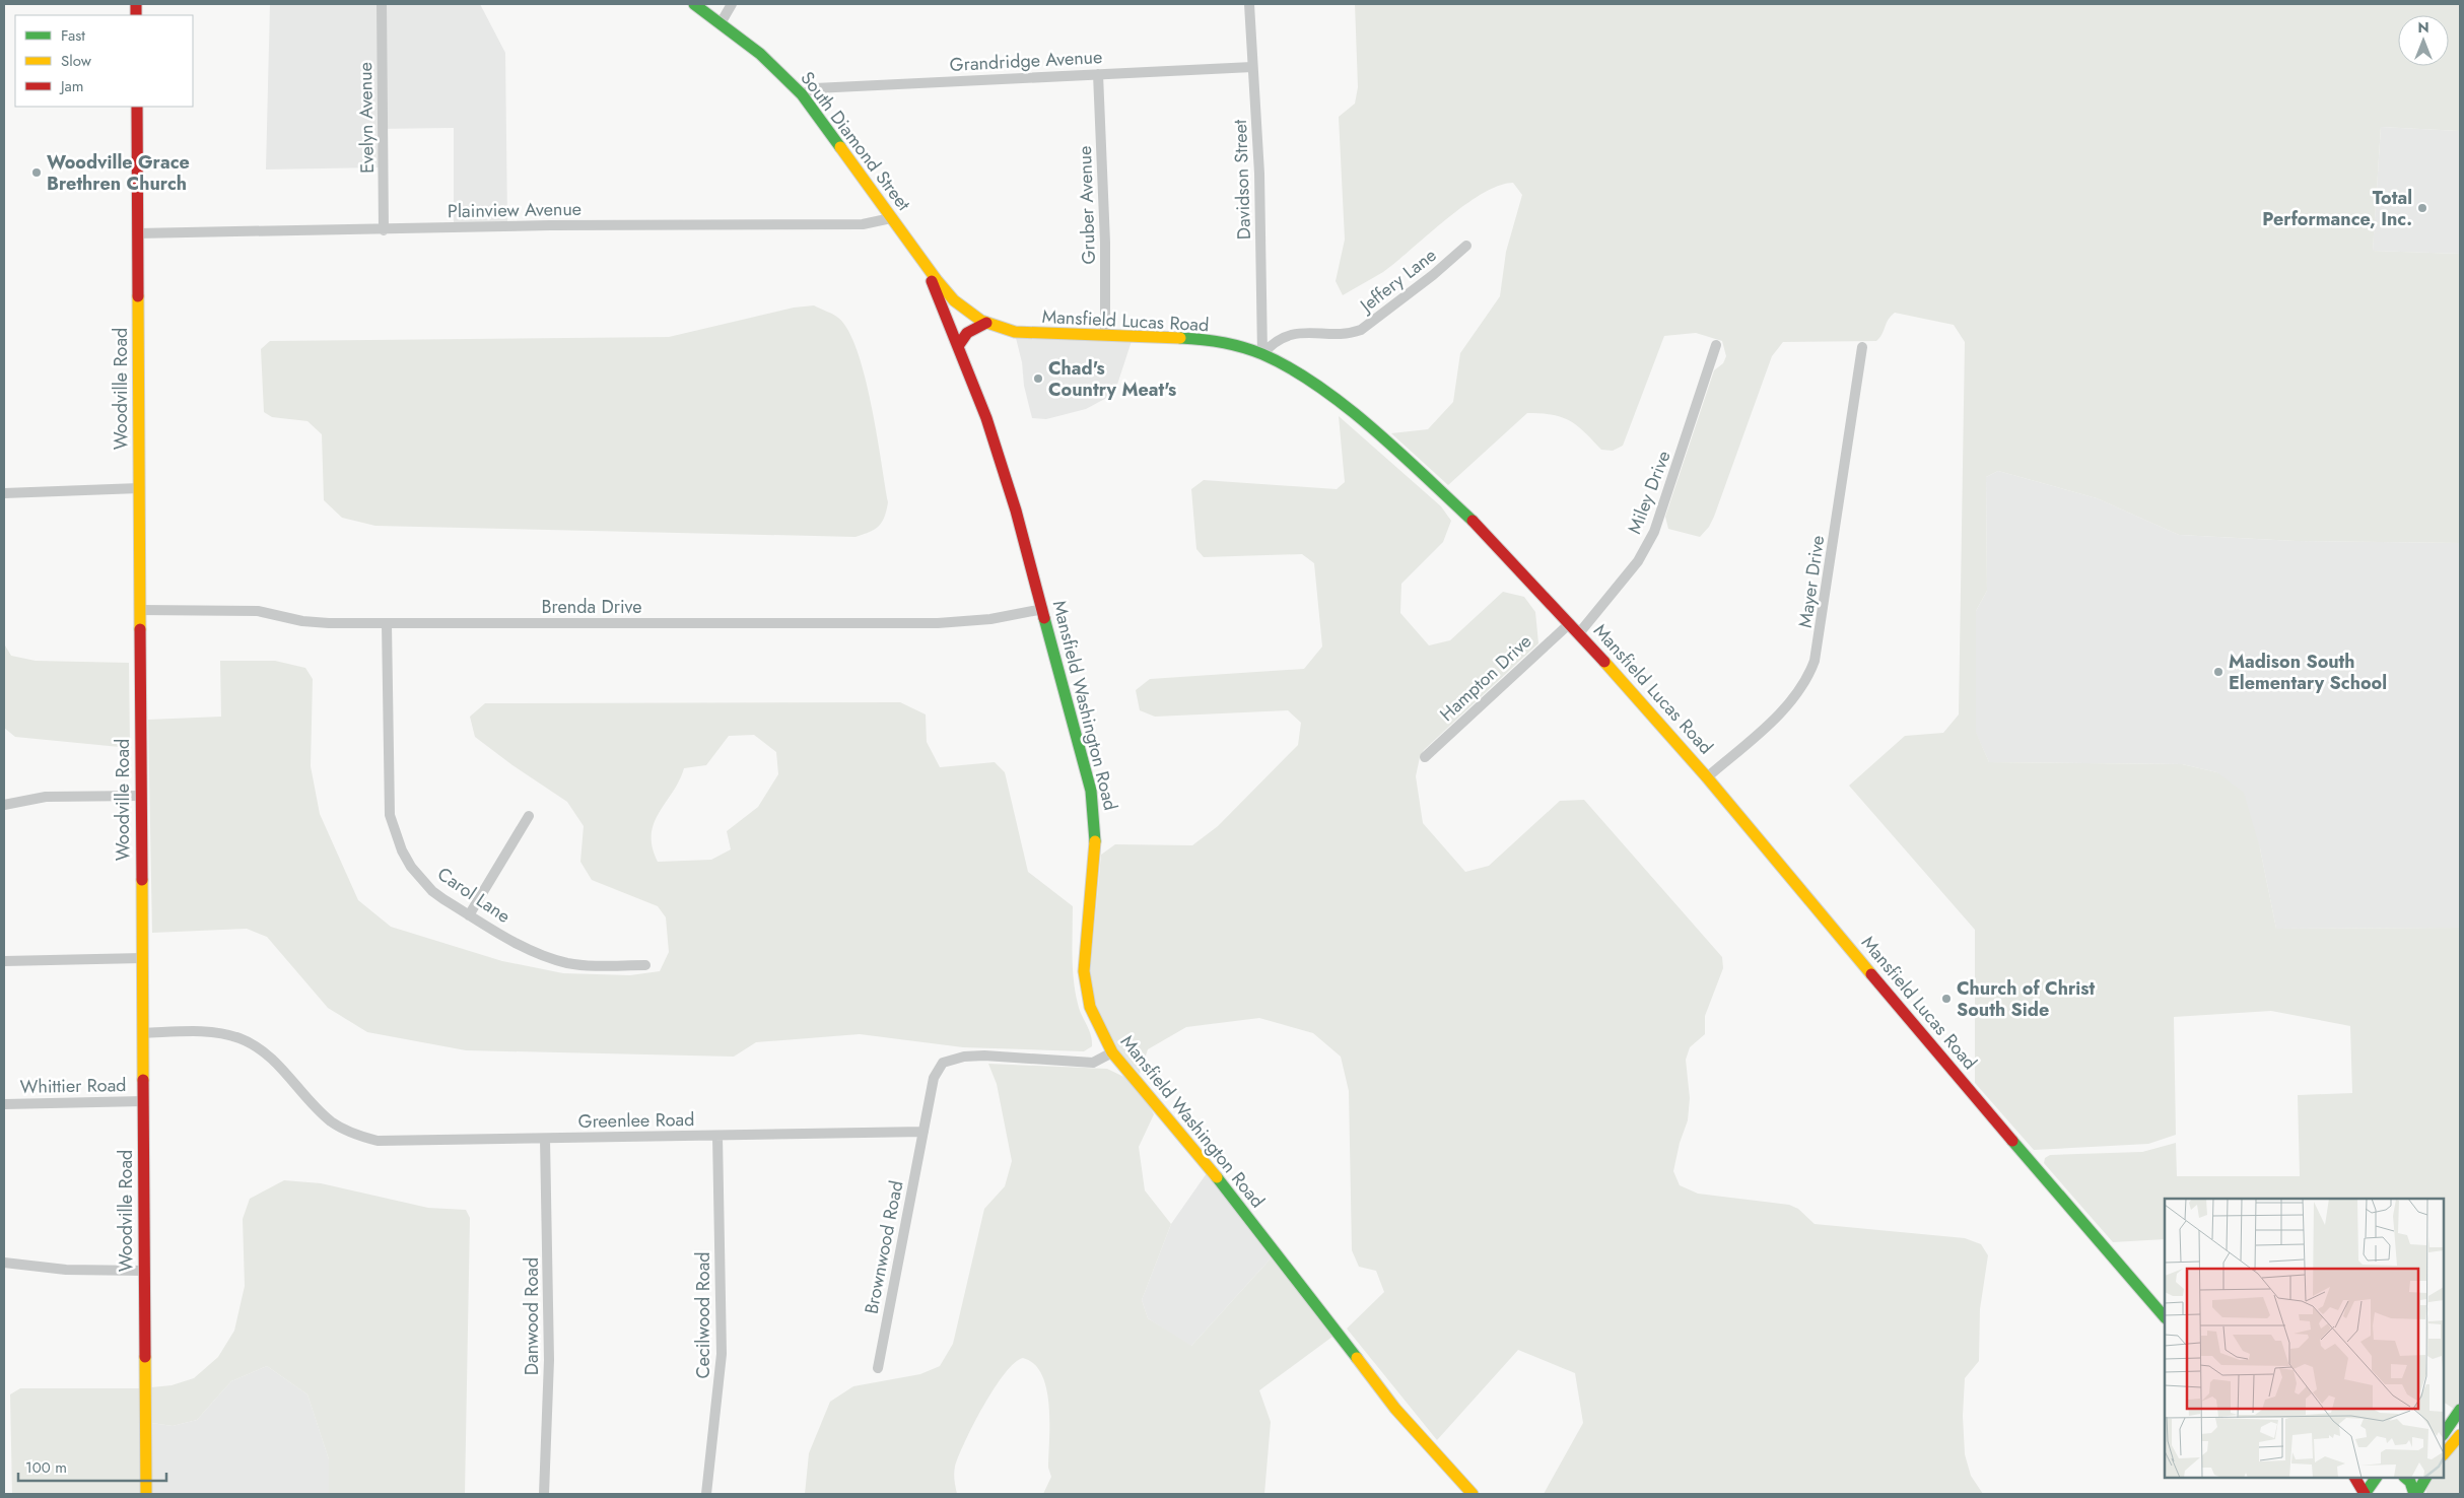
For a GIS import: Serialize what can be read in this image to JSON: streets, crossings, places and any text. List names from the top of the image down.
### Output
{
  "streets": {
    "street": [
      "Grandridge Avenue",
      "Evelyn Avenue",
      "South Diamond Street",
      "Davidson Street",
      "Gruber Avenue",
      "Plainview Avenue",
      "Jeffery Lane",
      "Mansfield Lucas Road",
      "Woodville Road",
      "Miley Drive",
      "Mayer Drive",
      "Brenda Drive",
      "Hampton Drive",
      "Mansfield Washington Road",
      "Carol Lane",
      "Whittier Road",
      "Greenlee Road",
      "Brownwood Road",
      "Cecilwood Road",
      "Danwood Road"
    ]
  },
  "crossings": [
    ["Grandridge Avenue", "South Diamond Street"],
    ["Grandridge Avenue", "Davidson Street"],
    ["Grandridge Avenue", "Gruber Avenue"],
    ["Evelyn Avenue", "Plainview Avenue"],
    ["South Diamond Street", "Plainview Avenue"],
    ["South Diamond Street", "Mansfield Lucas Road"],
    ["South Diamond Street", "Mansfield Washington Road"],
    ["Davidson Street", "Jeffery Lane"],
    ["Davidson Street", "Mansfield Lucas Road"],
    ["Gruber Avenue", "Mansfield Lucas Road"],
    ["Plainview Avenue", "Woodville Road"],
    ["Jeffery Lane", "Mansfield Lucas Road"],
    ["Mansfield Lucas Road", "Miley Drive"],
    ["Mansfield Lucas Road", "Mayer Drive"],
    ["Mansfield Lucas Road", "Hampton Drive"],
    ["Woodville Road", "Brenda Drive"],
    ["Woodville Road", "Whittier Road"],
    ["Woodville Road", "Greenlee Road"],
    ["Brenda Drive", "Mansfield Washington Road"],
    ["Brenda Drive", "Carol Lane"],
    ["Greenlee Road", "Brownwood Road"],
    ["Greenlee Road", "Cecilwood Road"],
    ["Greenlee Road", "Danwood Road"]
  ],
  "places": [
    "Woodville Grace Brethren Church",
    "Total Performance, Inc.",
    "Chad's Country Meat's",
    "Madison South Elementary School",
    "Church of Christ South Side"
  ],
  "legend": ["Fast", "Slow", "Jam"],
  "scale_bar": "100 m",
  "north": "top"
}
